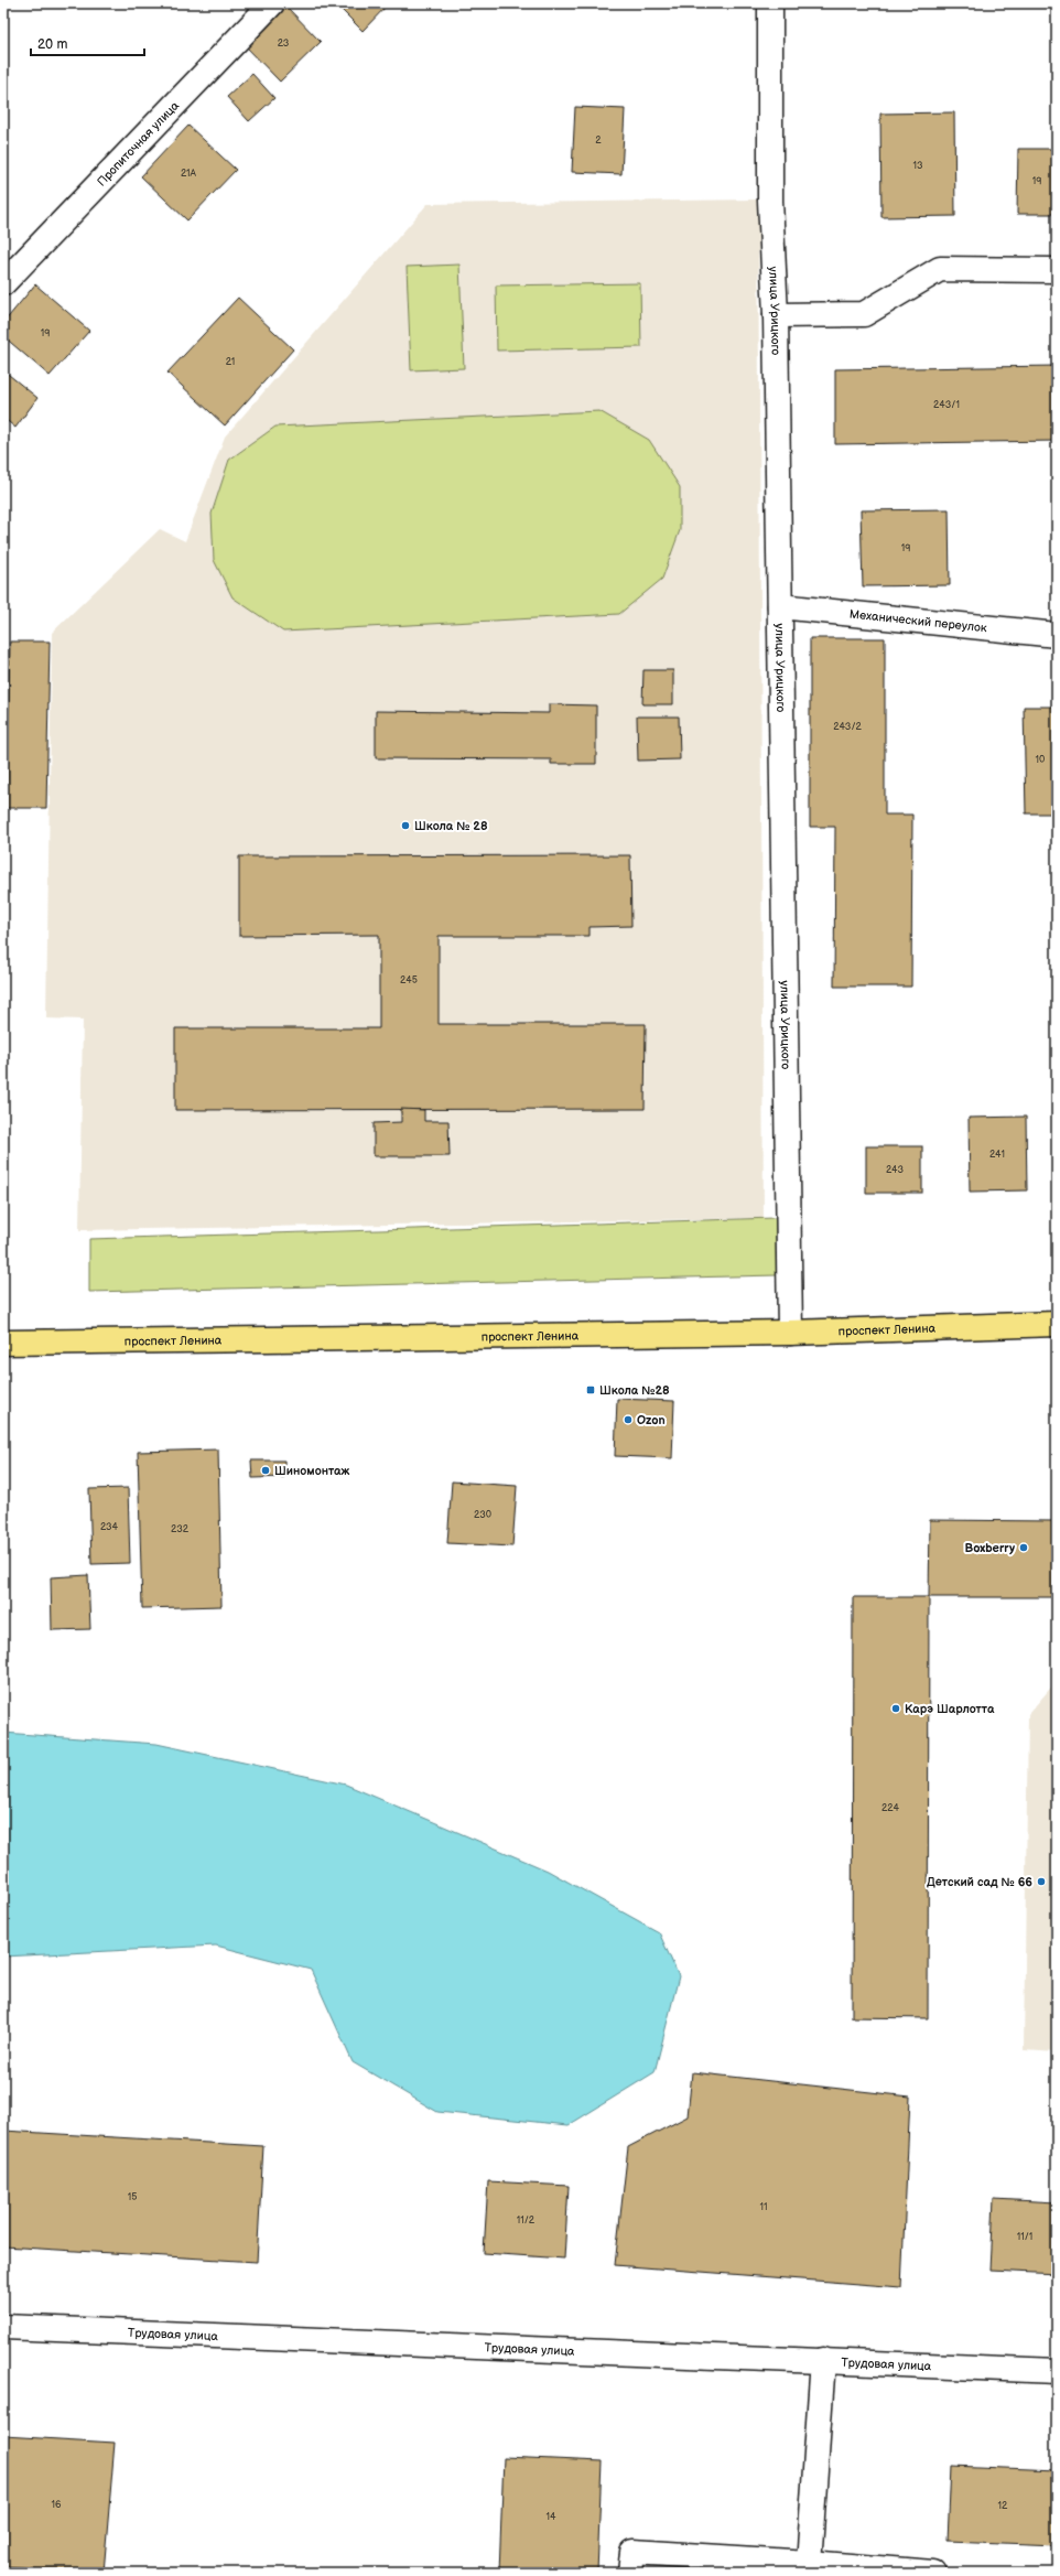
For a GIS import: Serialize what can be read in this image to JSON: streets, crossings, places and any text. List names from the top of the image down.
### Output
{
  "streets": {
    "main road": ["проспект Ленина"],
    "street": [
      "Пропиточная улица",
      "улица Урицкого",
      "Механический переулок",
      "Трудовая улица"
    ]
  },
  "crossings": [
    ["улица Урицкого", "Механический переулок"],
    ["улица Урицкого", "проспект Ленина"]
  ],
  "places": {
    "other": [
      "Школа № 28",
      "Ozon",
      "Шиномонтаж",
      "Boxberry",
      "Карэ Шарлотта",
      "Детский сад № 66"
    ],
    "transit": ["Школа №28"]
  },
  "house_numbers": [
    "23",
    "2",
    "13",
    "21А",
    "19",
    "19",
    "21",
    "243/1",
    "19",
    "243/2",
    "10",
    "245",
    "241",
    "243",
    "230",
    "234",
    "232",
    "224",
    "15",
    "11",
    "11/2",
    "11/1",
    "16",
    "12",
    "14"
  ],
  "scale_bar": "20 m"
}
